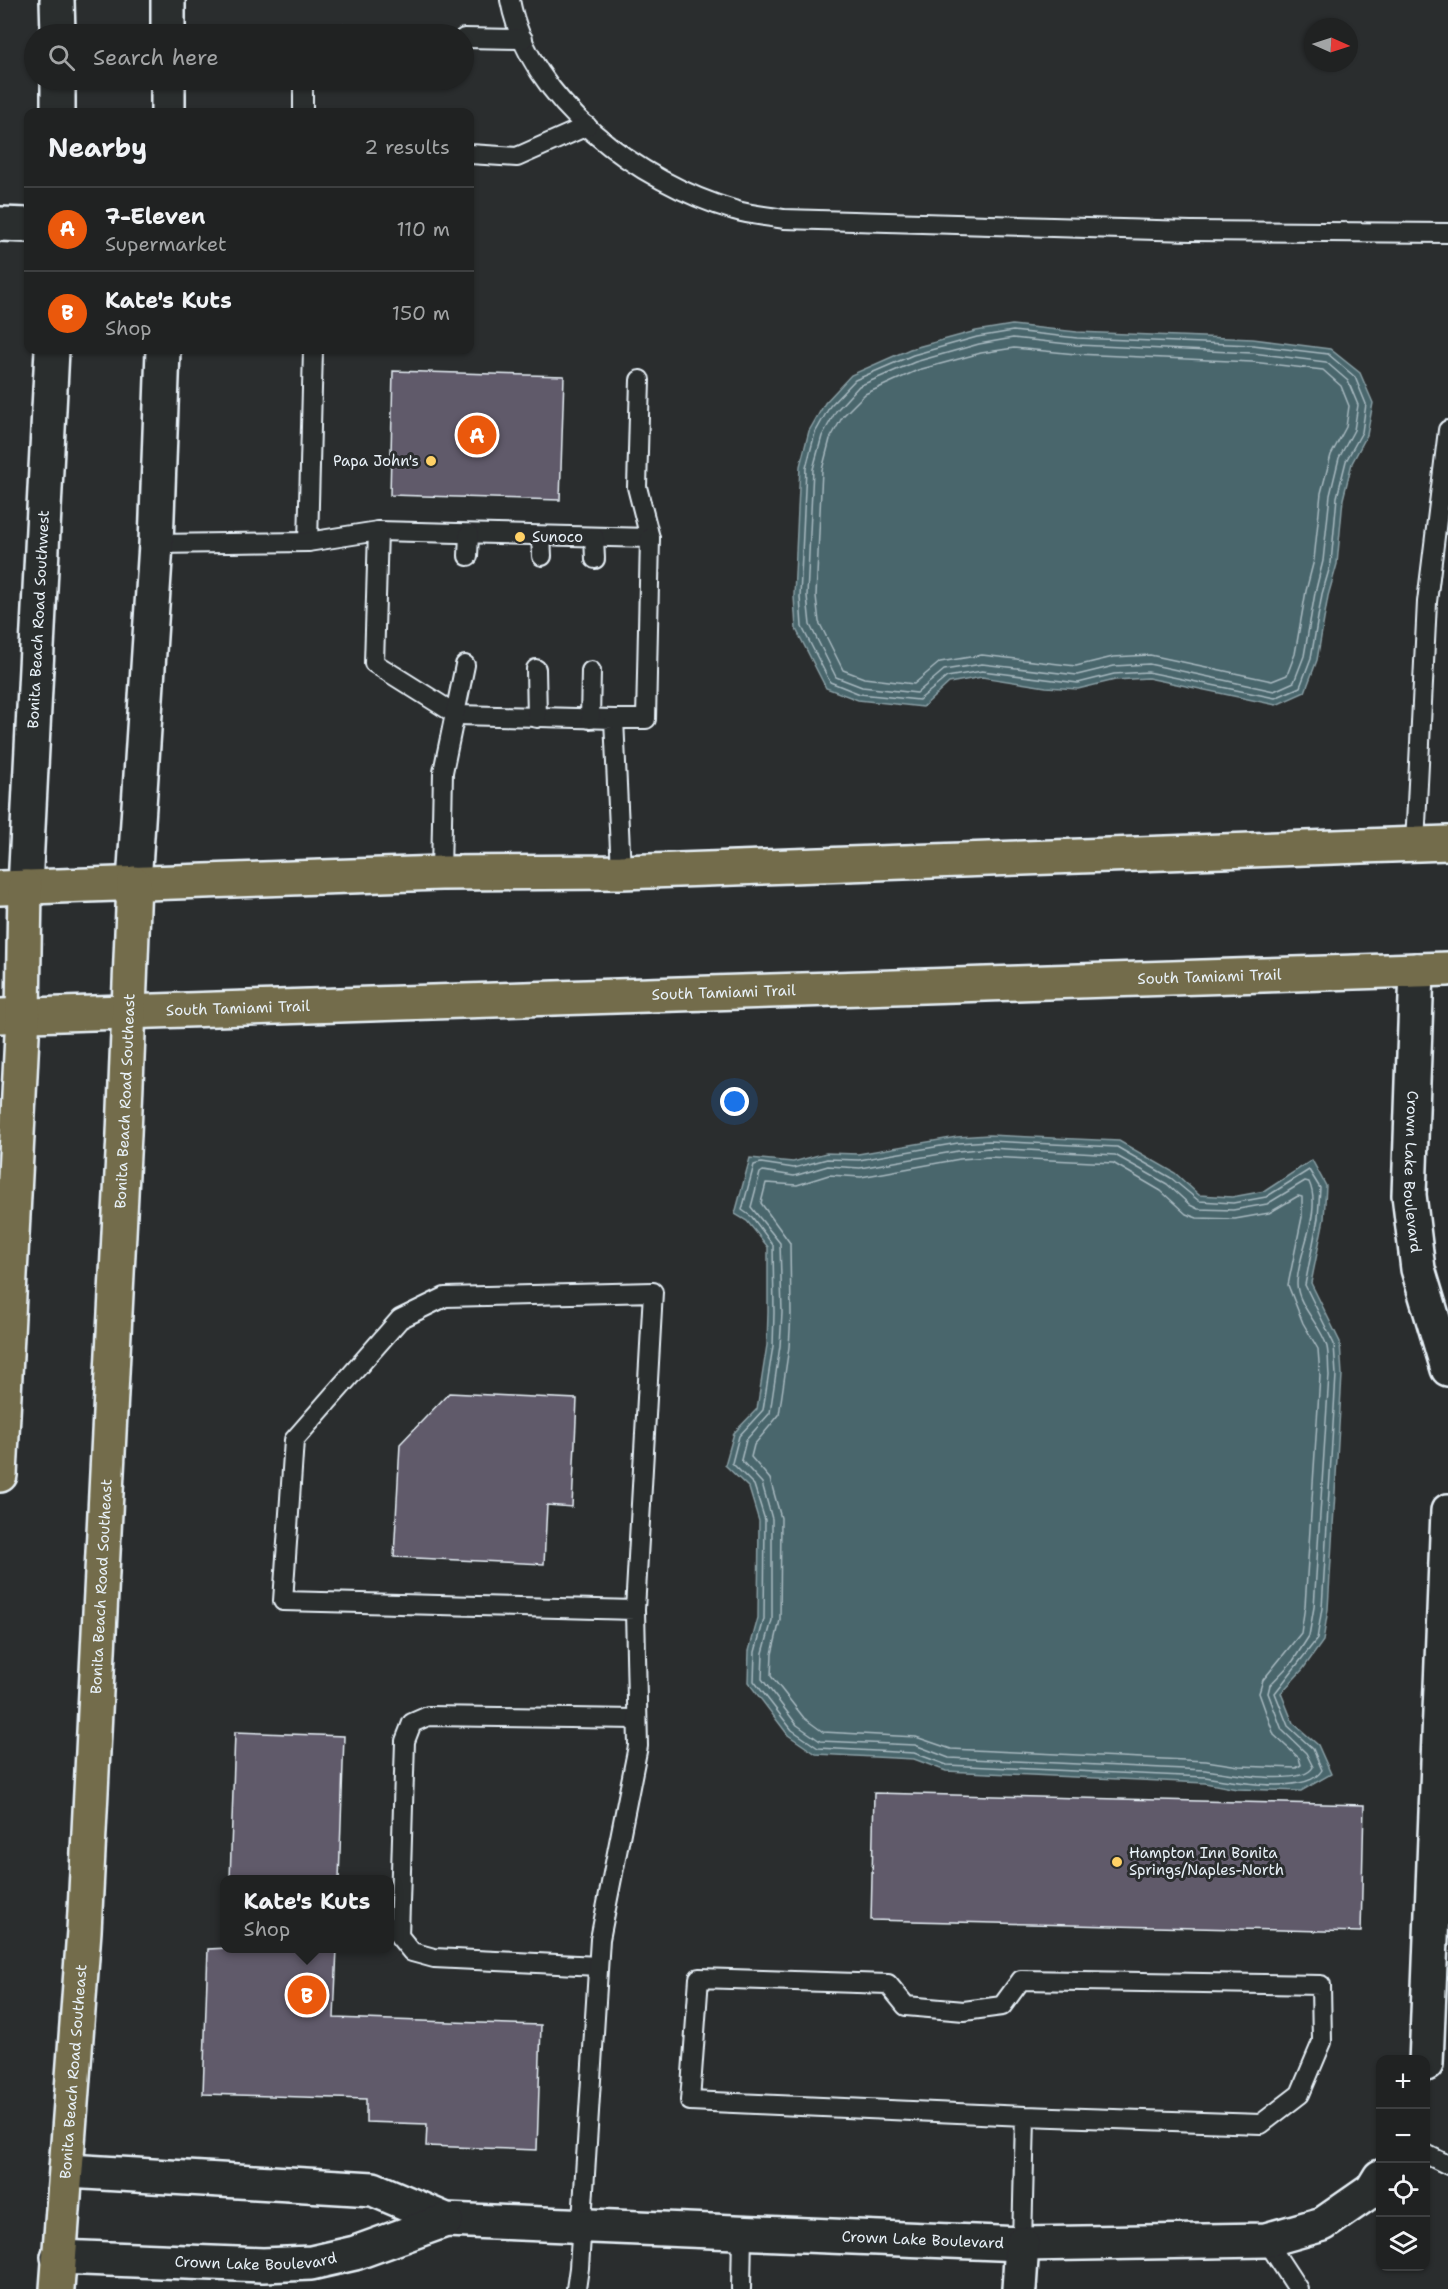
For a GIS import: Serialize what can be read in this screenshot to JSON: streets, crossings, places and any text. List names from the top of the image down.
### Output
{
  "streets": {
    "main road": ["South Tamiami Trail", "Bonita Beach Road Southeast"],
    "street": ["Bonita Beach Road Southwest", "Crown Lake Boulevard"]
  },
  "crossings": [
    ["South Tamiami Trail", "Bonita Beach Road Southeast"],
    ["South Tamiami Trail", "Crown Lake Boulevard"],
    ["Bonita Beach Road Southeast", "Crown Lake Boulevard"]
  ],
  "places": ["Papa John's", "Sunoco", "Hampton Inn Bonita Springs/Naples-North"],
  "north": "right",
  "page": {
    "search": "Search here",
    "heading": ["Nearby", "2 results"],
    "list": [
      {
        "mark": "A",
        "name": "7-Eleven",
        "note": "Supermarket",
        "value": "110 m"
      },
      {
        "mark": "B",
        "name": "Kate's Kuts",
        "note": "Shop",
        "value": "150 m"
      }
    ],
    "pins": ["A", "B"],
    "popup": ["Kate's Kuts", "Shop"],
    "map_buttons": ["+", "−"]
  }
}
